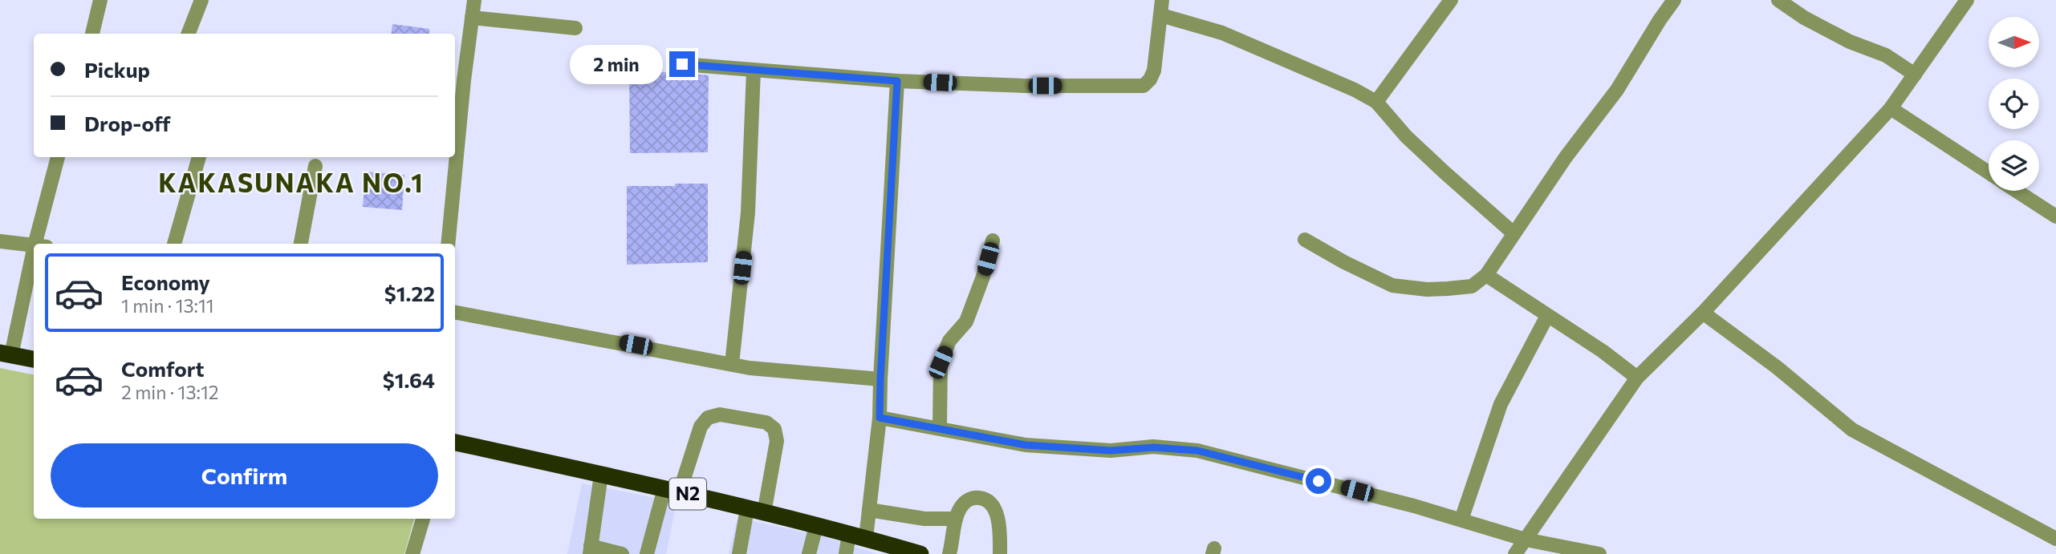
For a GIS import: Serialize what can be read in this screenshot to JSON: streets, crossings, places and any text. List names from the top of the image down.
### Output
{
  "streets": {
    "highway": ["N2"]
  },
  "districts": ["KAKASUNAKA NO.1"],
  "north": "right",
  "page": {
    "banner": ["Pickup", "Drop-off"],
    "bubble": "2 min",
    "list": [
      {
        "name": "Economy",
        "note": "1 min · 13:11",
        "value": "$1.22"
      },
      {
        "name": "Comfort",
        "note": "2 min · 13:12",
        "value": "$1.64"
      }
    ],
    "buttons": "Confirm"
  }
}
